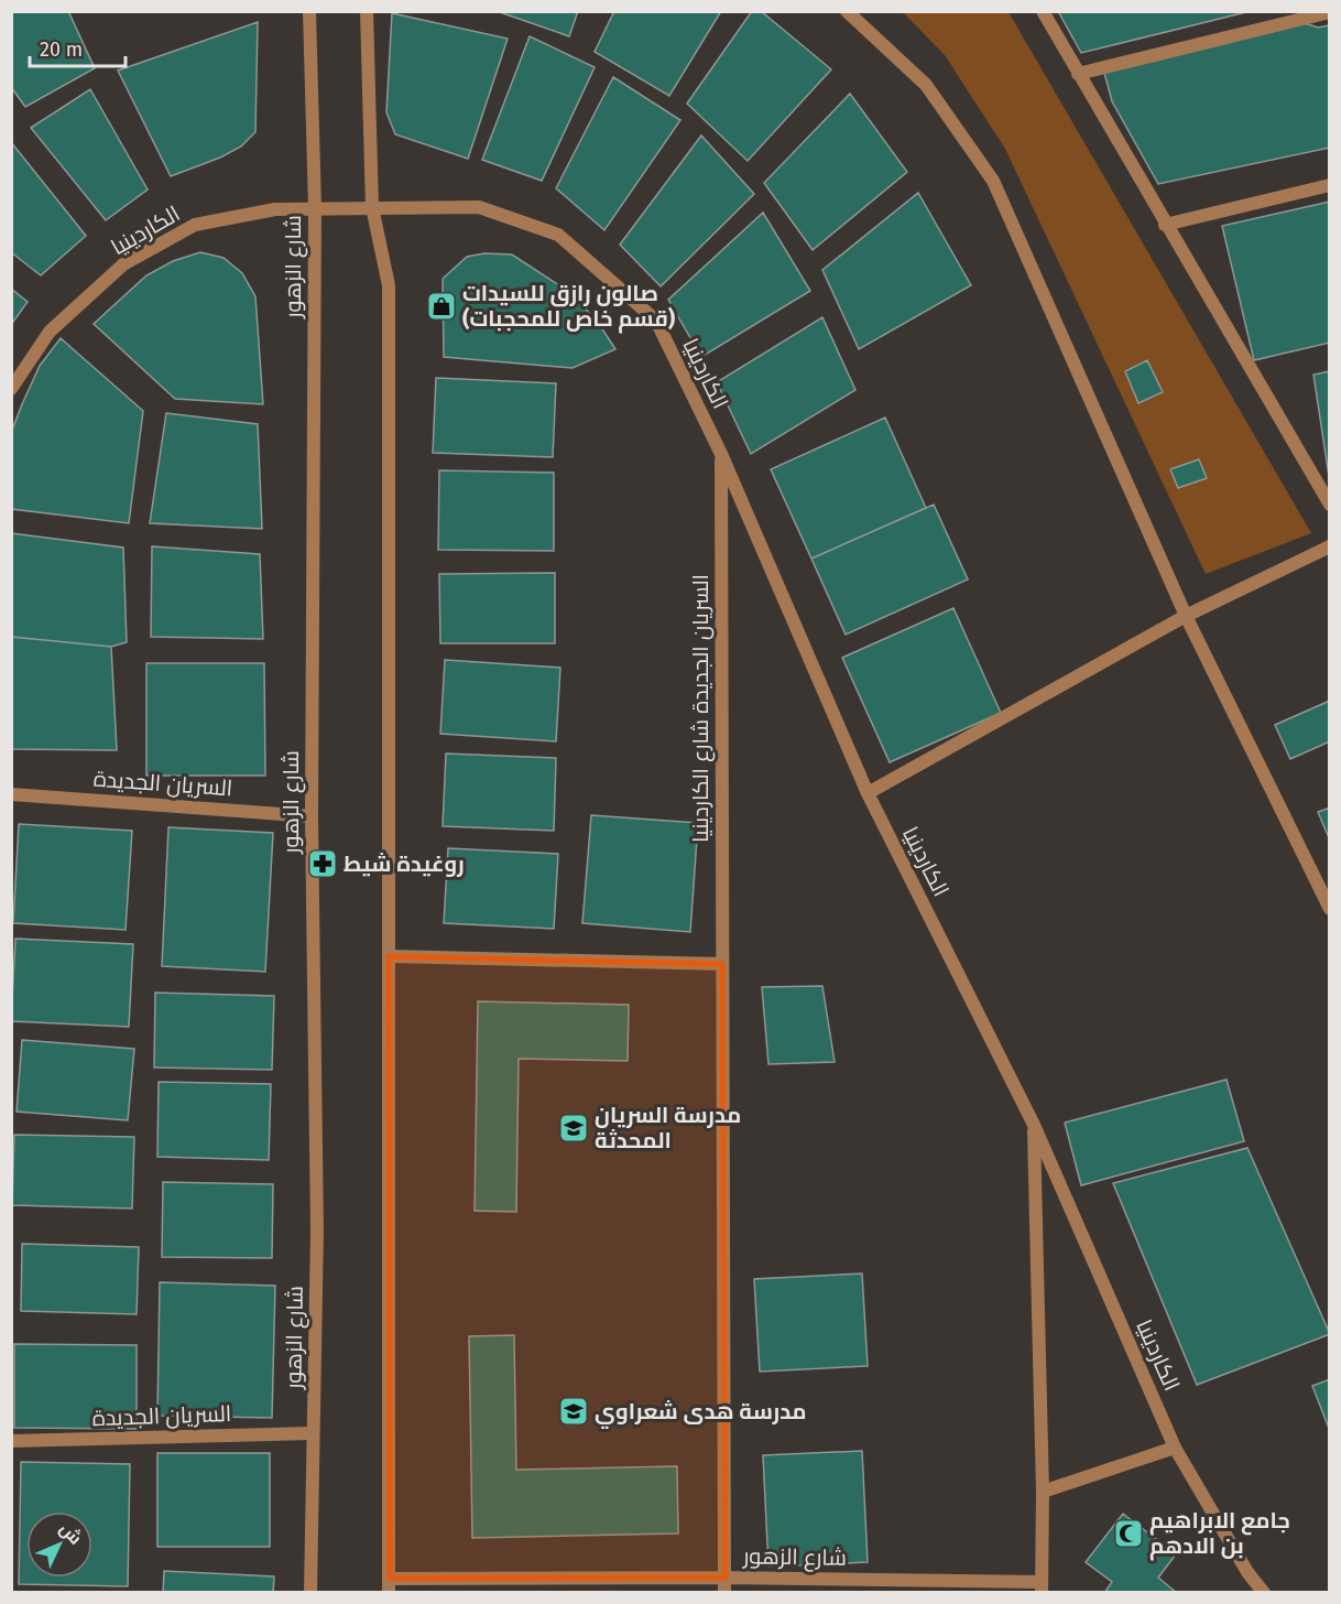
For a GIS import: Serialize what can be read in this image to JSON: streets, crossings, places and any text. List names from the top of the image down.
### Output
{
  "streets": {
    "street": [
      "الكاردينيا",
      "شارع الزهور",
      "السريان الجديدة شارع الكاردينيا",
      "السريان الجديدة"
    ]
  },
  "crossings": [
    ["الكاردينيا", "شارع الزهور"],
    ["الكاردينيا", "السريان الجديدة شارع الكاردينيا"],
    ["شارع الزهور", "السريان الجديدة شارع الكاردينيا"],
    ["شارع الزهور", "السريان الجديدة"]
  ],
  "places": {
    "shop": ["صالون رازق للسيدات (قسم خاص للمحجبات)"],
    "pharmacy": ["روغيدة شيط"],
    "school or university": ["مدرسة السريان المحدثة", "مدرسة هدى شعراوي"],
    "mosque": ["جامع الابراهيم بن الادهم"]
  },
  "scale_bar": "20 m",
  "north": "top right"
}
